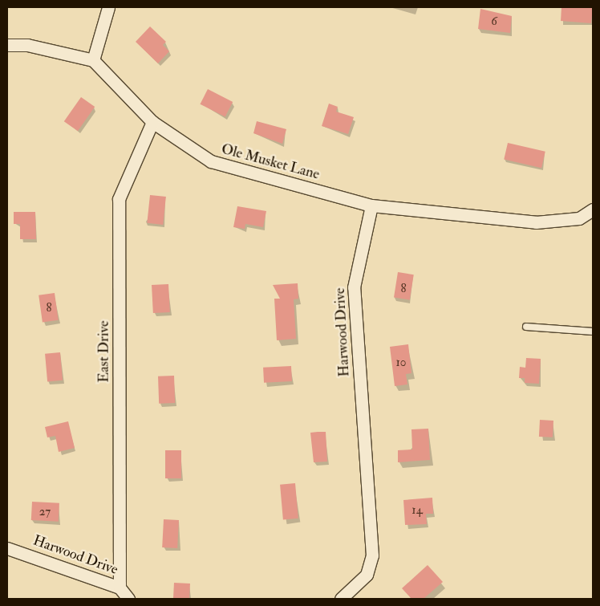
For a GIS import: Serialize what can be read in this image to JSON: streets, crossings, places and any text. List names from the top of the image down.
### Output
{
  "streets": {
    "street": ["Ole Musket Lane", "Harwood Drive", "East Drive"]
  },
  "crossings": [
    ["Ole Musket Lane", "Harwood Drive"],
    ["Ole Musket Lane", "East Drive"],
    ["Harwood Drive", "East Drive"]
  ],
  "house_numbers": [
    "6",
    "8",
    "8",
    "10",
    "14",
    "27"
  ]
}
